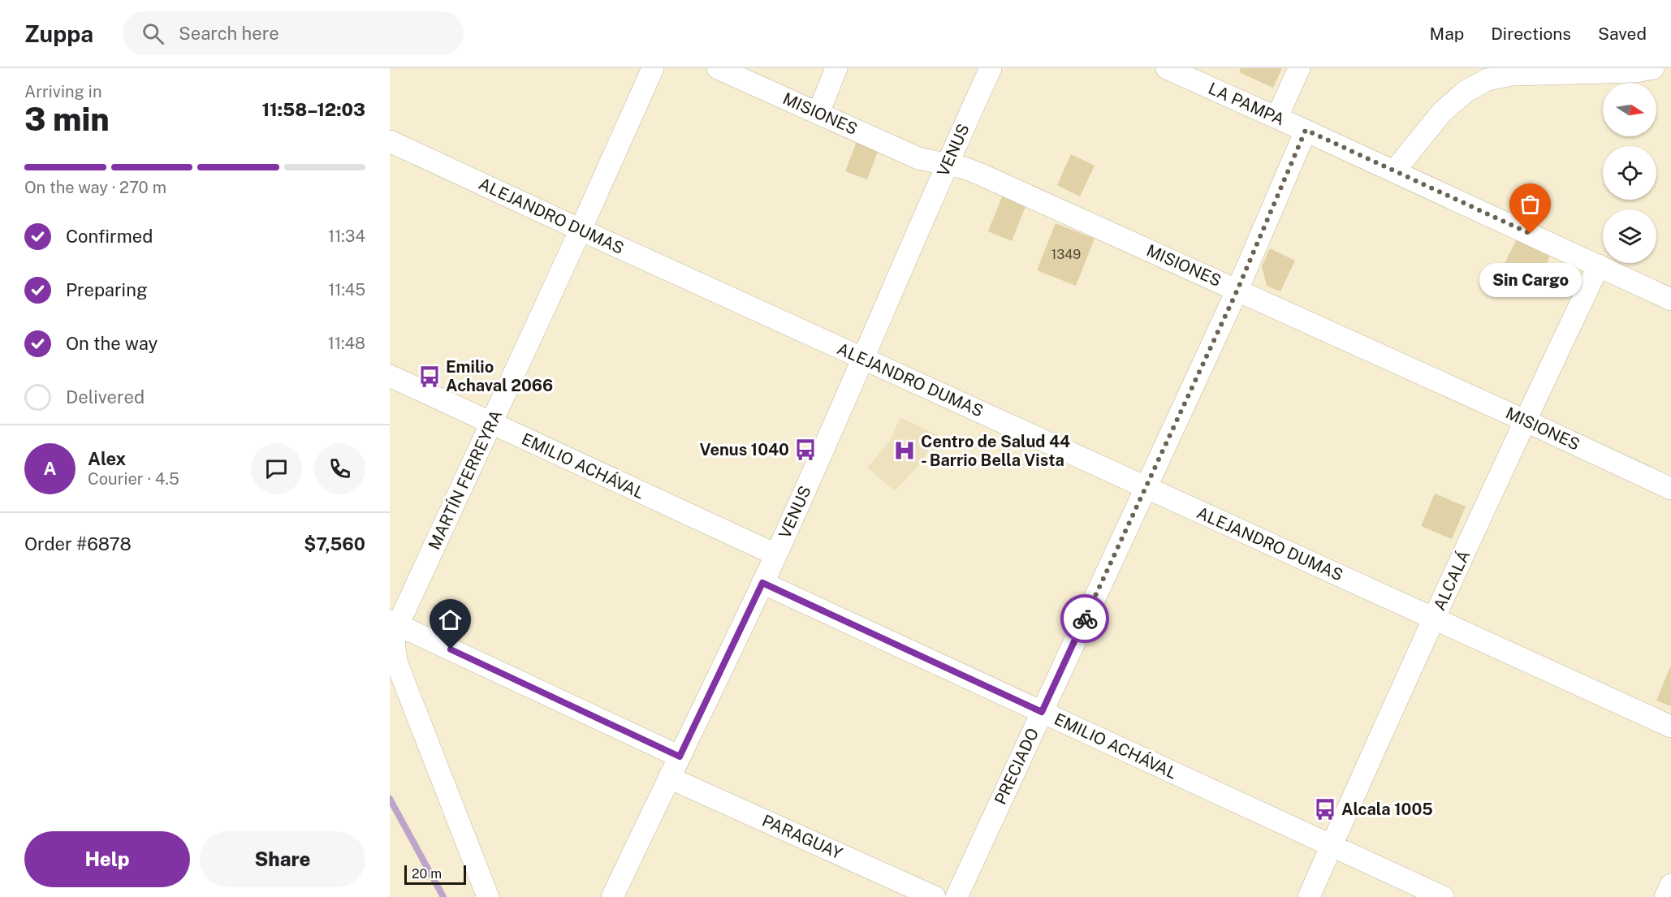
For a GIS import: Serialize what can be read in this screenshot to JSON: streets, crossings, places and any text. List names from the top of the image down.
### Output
{
  "streets": {
    "street": [
      "LA PAMPA",
      "MISIONES",
      "VENUS",
      "ALEJANDRO DUMAS",
      "EMILIO ACHÁVAL",
      "MARTÍN FERREYRA",
      "ALCALÁ",
      "PRECIADO",
      "PARAGUAY"
    ]
  },
  "crossings": [
    ["LA PAMPA", "ALCALÁ"],
    ["LA PAMPA", "PRECIADO"],
    ["MISIONES", "VENUS"],
    ["MISIONES", "ALCALÁ"],
    ["MISIONES", "PRECIADO"],
    ["VENUS", "ALEJANDRO DUMAS"],
    ["VENUS", "EMILIO ACHÁVAL"],
    ["VENUS", "PARAGUAY"],
    ["ALEJANDRO DUMAS", "MARTÍN FERREYRA"],
    ["ALEJANDRO DUMAS", "ALCALÁ"],
    ["ALEJANDRO DUMAS", "PRECIADO"],
    ["EMILIO ACHÁVAL", "MARTÍN FERREYRA"],
    ["EMILIO ACHÁVAL", "ALCALÁ"],
    ["EMILIO ACHÁVAL", "PRECIADO"]
  ],
  "places": {
    "other": ["Sin Cargo"],
    "bus stop": ["Emilio Achaval 2066", "Venus 1040", "Alcala 1005"],
    "hospital": ["Centro de Salud 44 - Barrio Bella Vista"]
  },
  "house_numbers": ["1349"],
  "scale_bar": "20 m",
  "north": "right",
  "page": {
    "header": "Zuppa",
    "search": "Search here",
    "nav": ["Map", "Directions", "Saved"],
    "heading": ["3 min", "Arriving in", "11:58–12:03"],
    "panel": [
      "Alex",
      "Courier · 4.5",
      "Order #6878",
      "$7,560"
    ],
    "bar": "On the way · 270 m",
    "list": [
      ["Confirmed", "11:34"],
      ["Preparing", "11:45"],
      ["On the way", "11:48"],
      "Delivered"
    ],
    "bubble": "Sin Cargo",
    "round": "A",
    "buttons": ["Help", "Share"],
    "scale": "20 m"
  }
}
